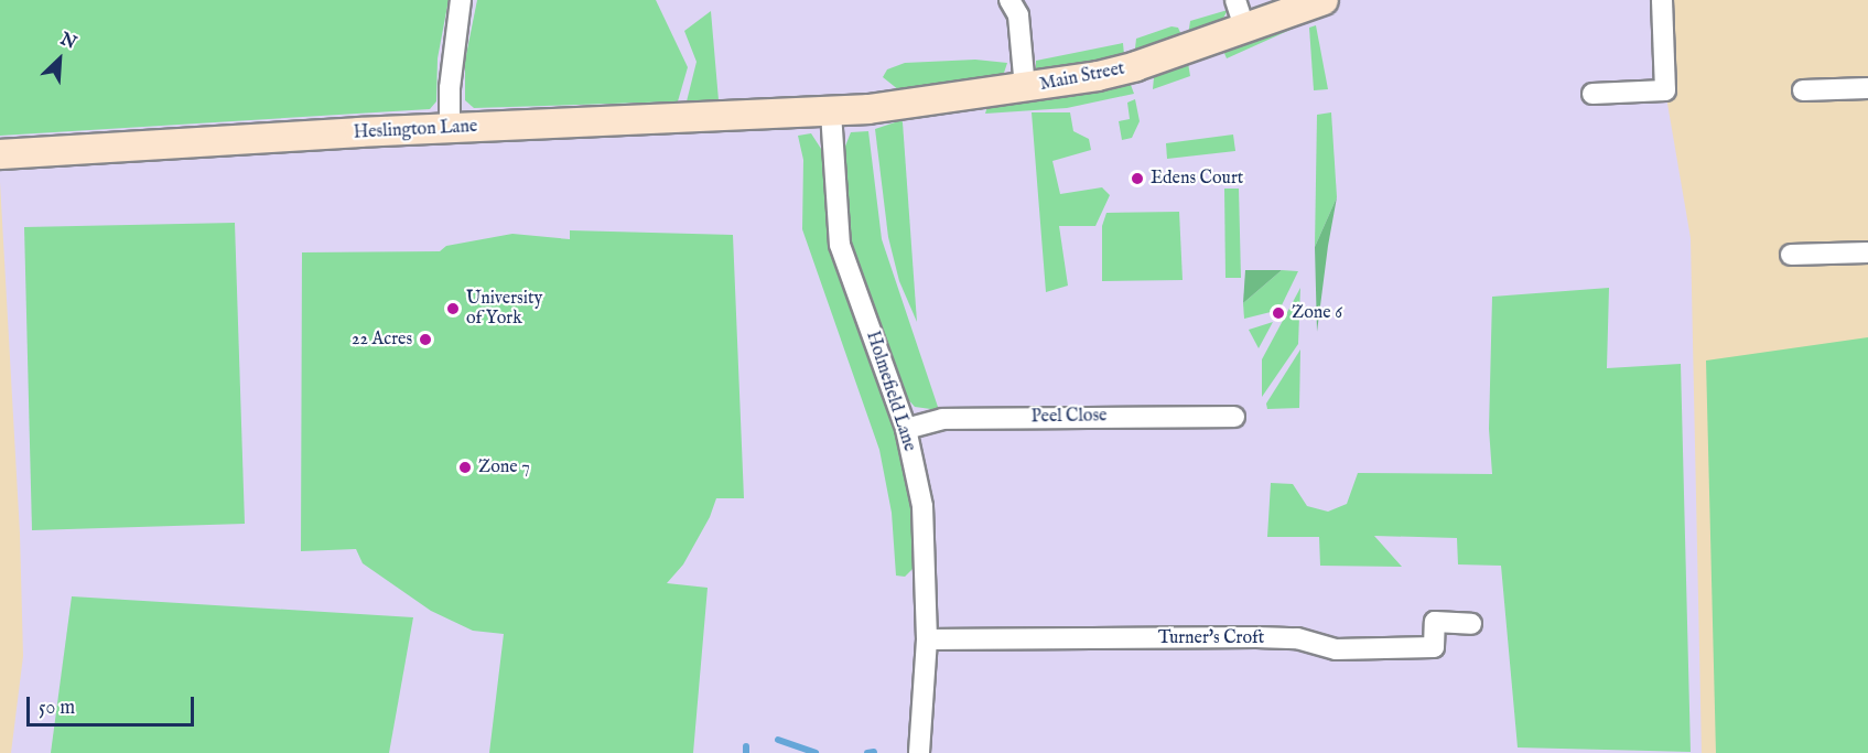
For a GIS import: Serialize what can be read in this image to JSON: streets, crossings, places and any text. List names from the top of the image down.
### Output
{
  "streets": {
    "street": [
      "Main Street",
      "Heslington Lane",
      "Holmefield Lane",
      "Peel Close",
      "Turner's Croft"
    ]
  },
  "crossings": [
    ["Main Street", "Heslington Lane"],
    ["Main Street", "Holmefield Lane"],
    ["Heslington Lane", "Holmefield Lane"],
    ["Holmefield Lane", "Peel Close"],
    ["Holmefield Lane", "Turner's Croft"]
  ],
  "places": [
    "Edens Court",
    "University of York",
    "Zone 6",
    "22 Acres",
    "Zone 7"
  ],
  "scale_bar": "50 m",
  "north": "top right"
}
